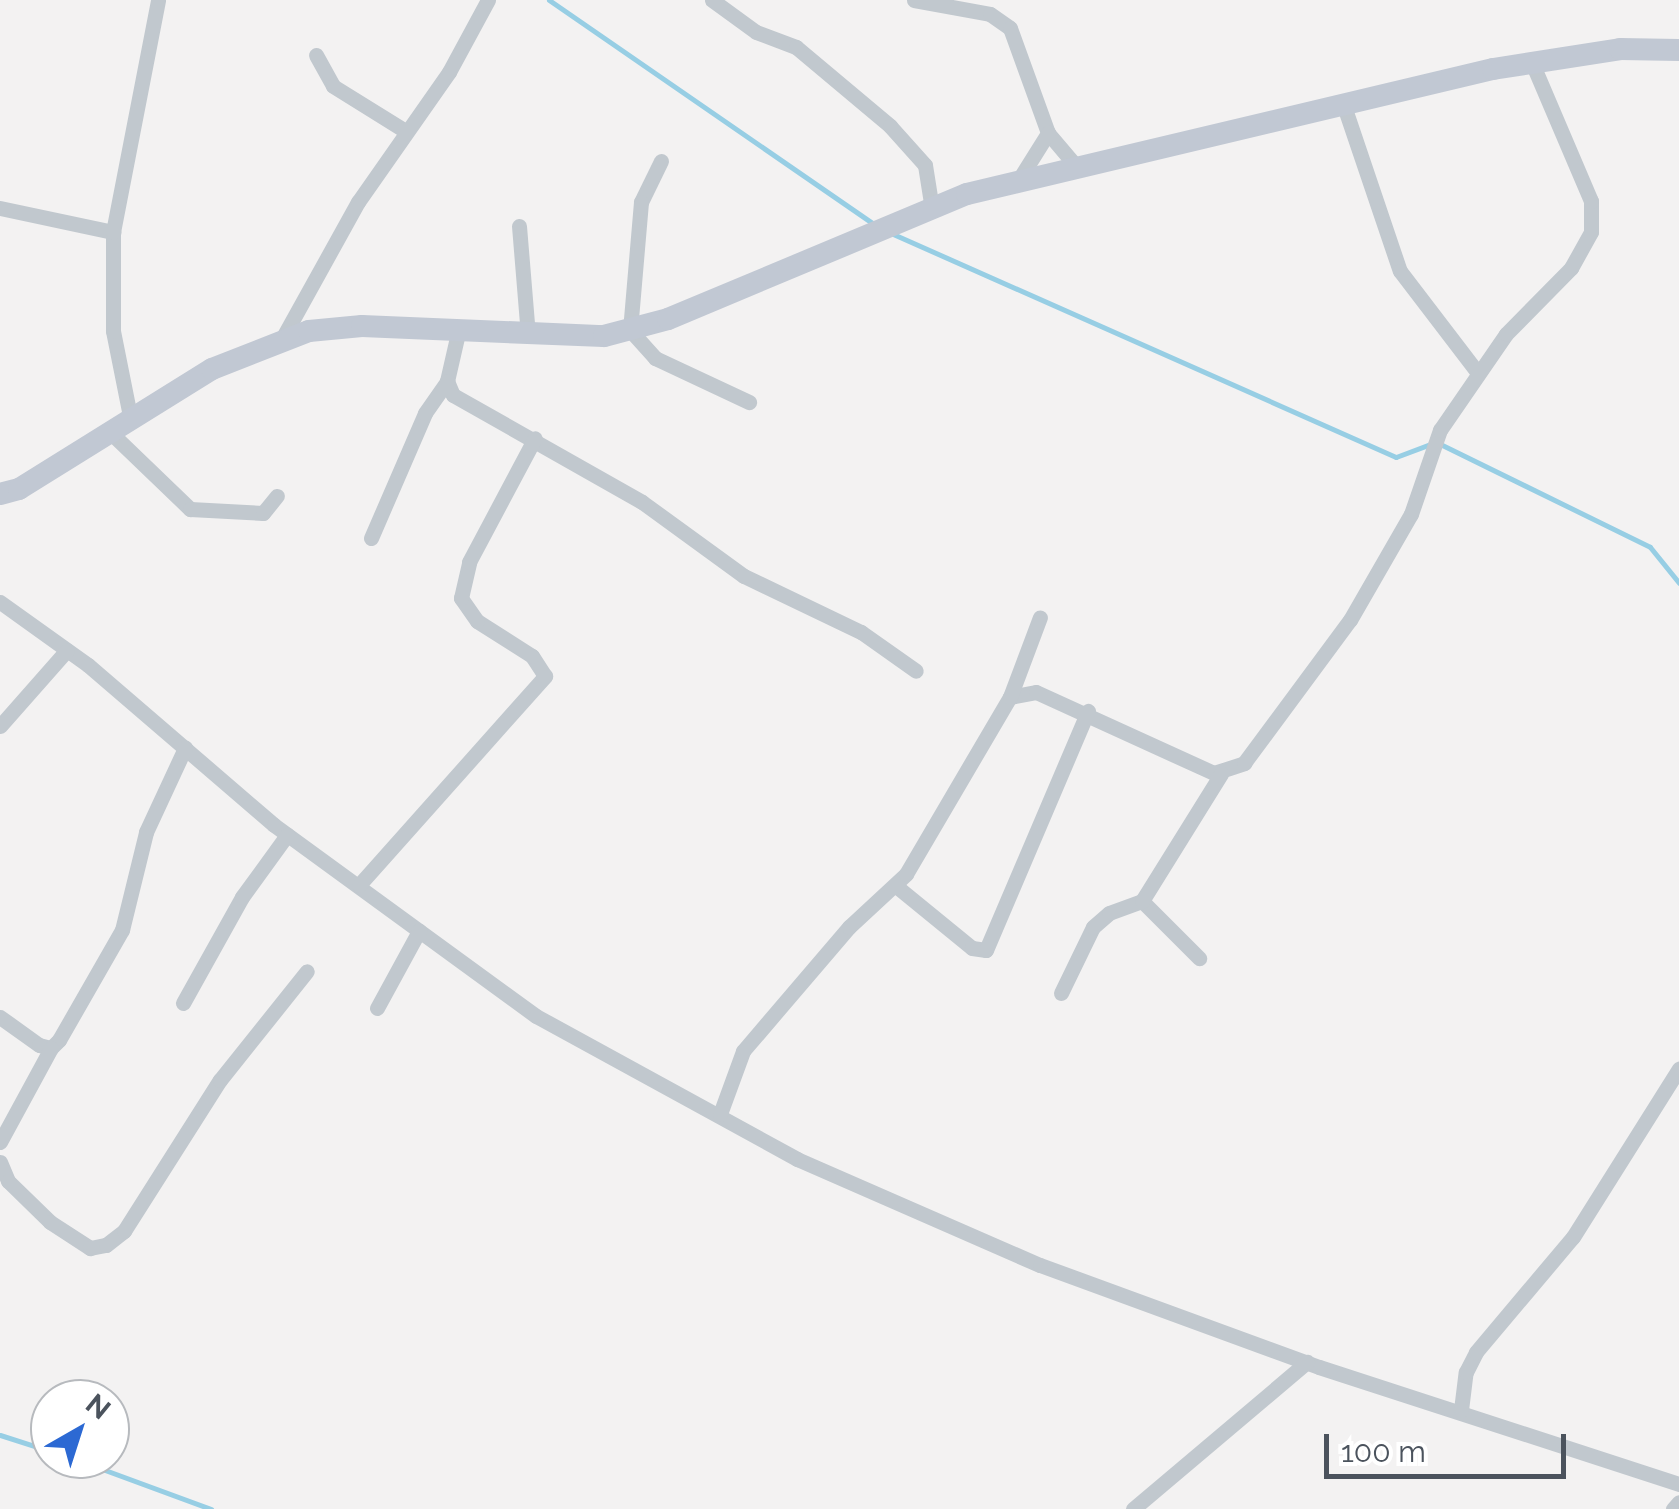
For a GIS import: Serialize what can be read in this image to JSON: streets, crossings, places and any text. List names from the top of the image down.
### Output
{
  "scale_bar": "100 m",
  "north": "top right"
}
